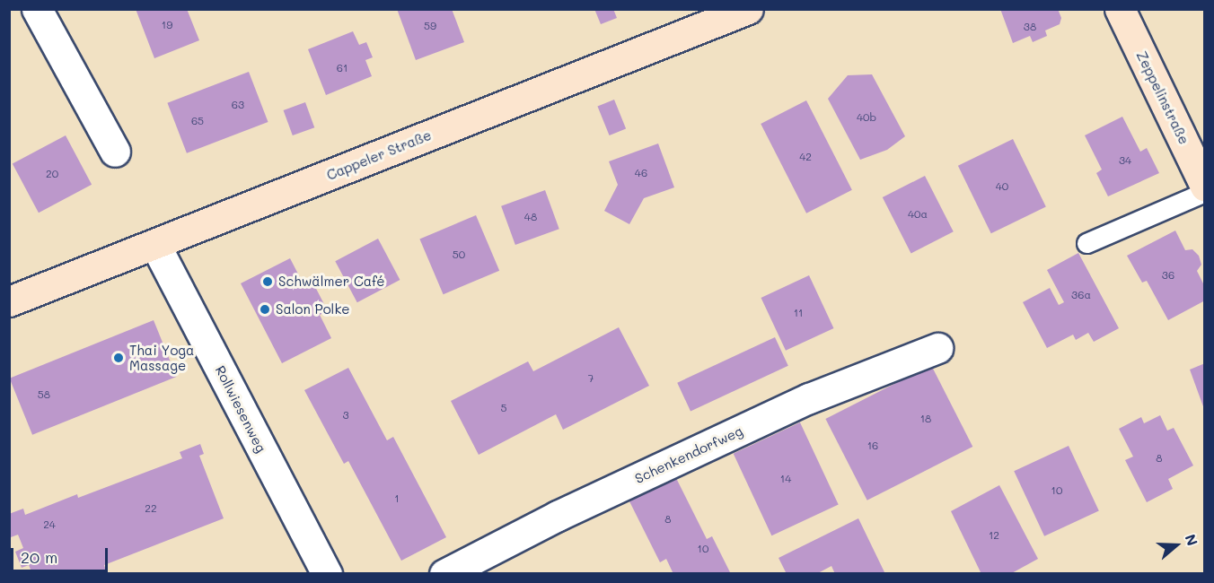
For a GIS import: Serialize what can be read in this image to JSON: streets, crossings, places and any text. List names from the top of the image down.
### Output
{
  "streets": {
    "main road": ["Zeppelinstraße", "Cappeler Straße"],
    "street": ["Rollwiesenweg", "Schenkendorfweg"]
  },
  "crossings": [
    ["Cappeler Straße", "Rollwiesenweg"]
  ],
  "places": ["Schwälmer Café", "Salon Polke", "Thai Yoga Massage"],
  "house_numbers": [
    "19",
    "59",
    "38",
    "61",
    "63",
    "40b",
    "65",
    "42",
    "34",
    "46",
    "20",
    "40",
    "40a",
    "48",
    "50",
    "36",
    "36a",
    "11",
    "7",
    "58",
    "5",
    "3",
    "18",
    "16",
    "8",
    "14",
    "10",
    "1",
    "22",
    "8",
    "24",
    "12",
    "10"
  ],
  "scale_bar": "20 m",
  "north": "right"
}
